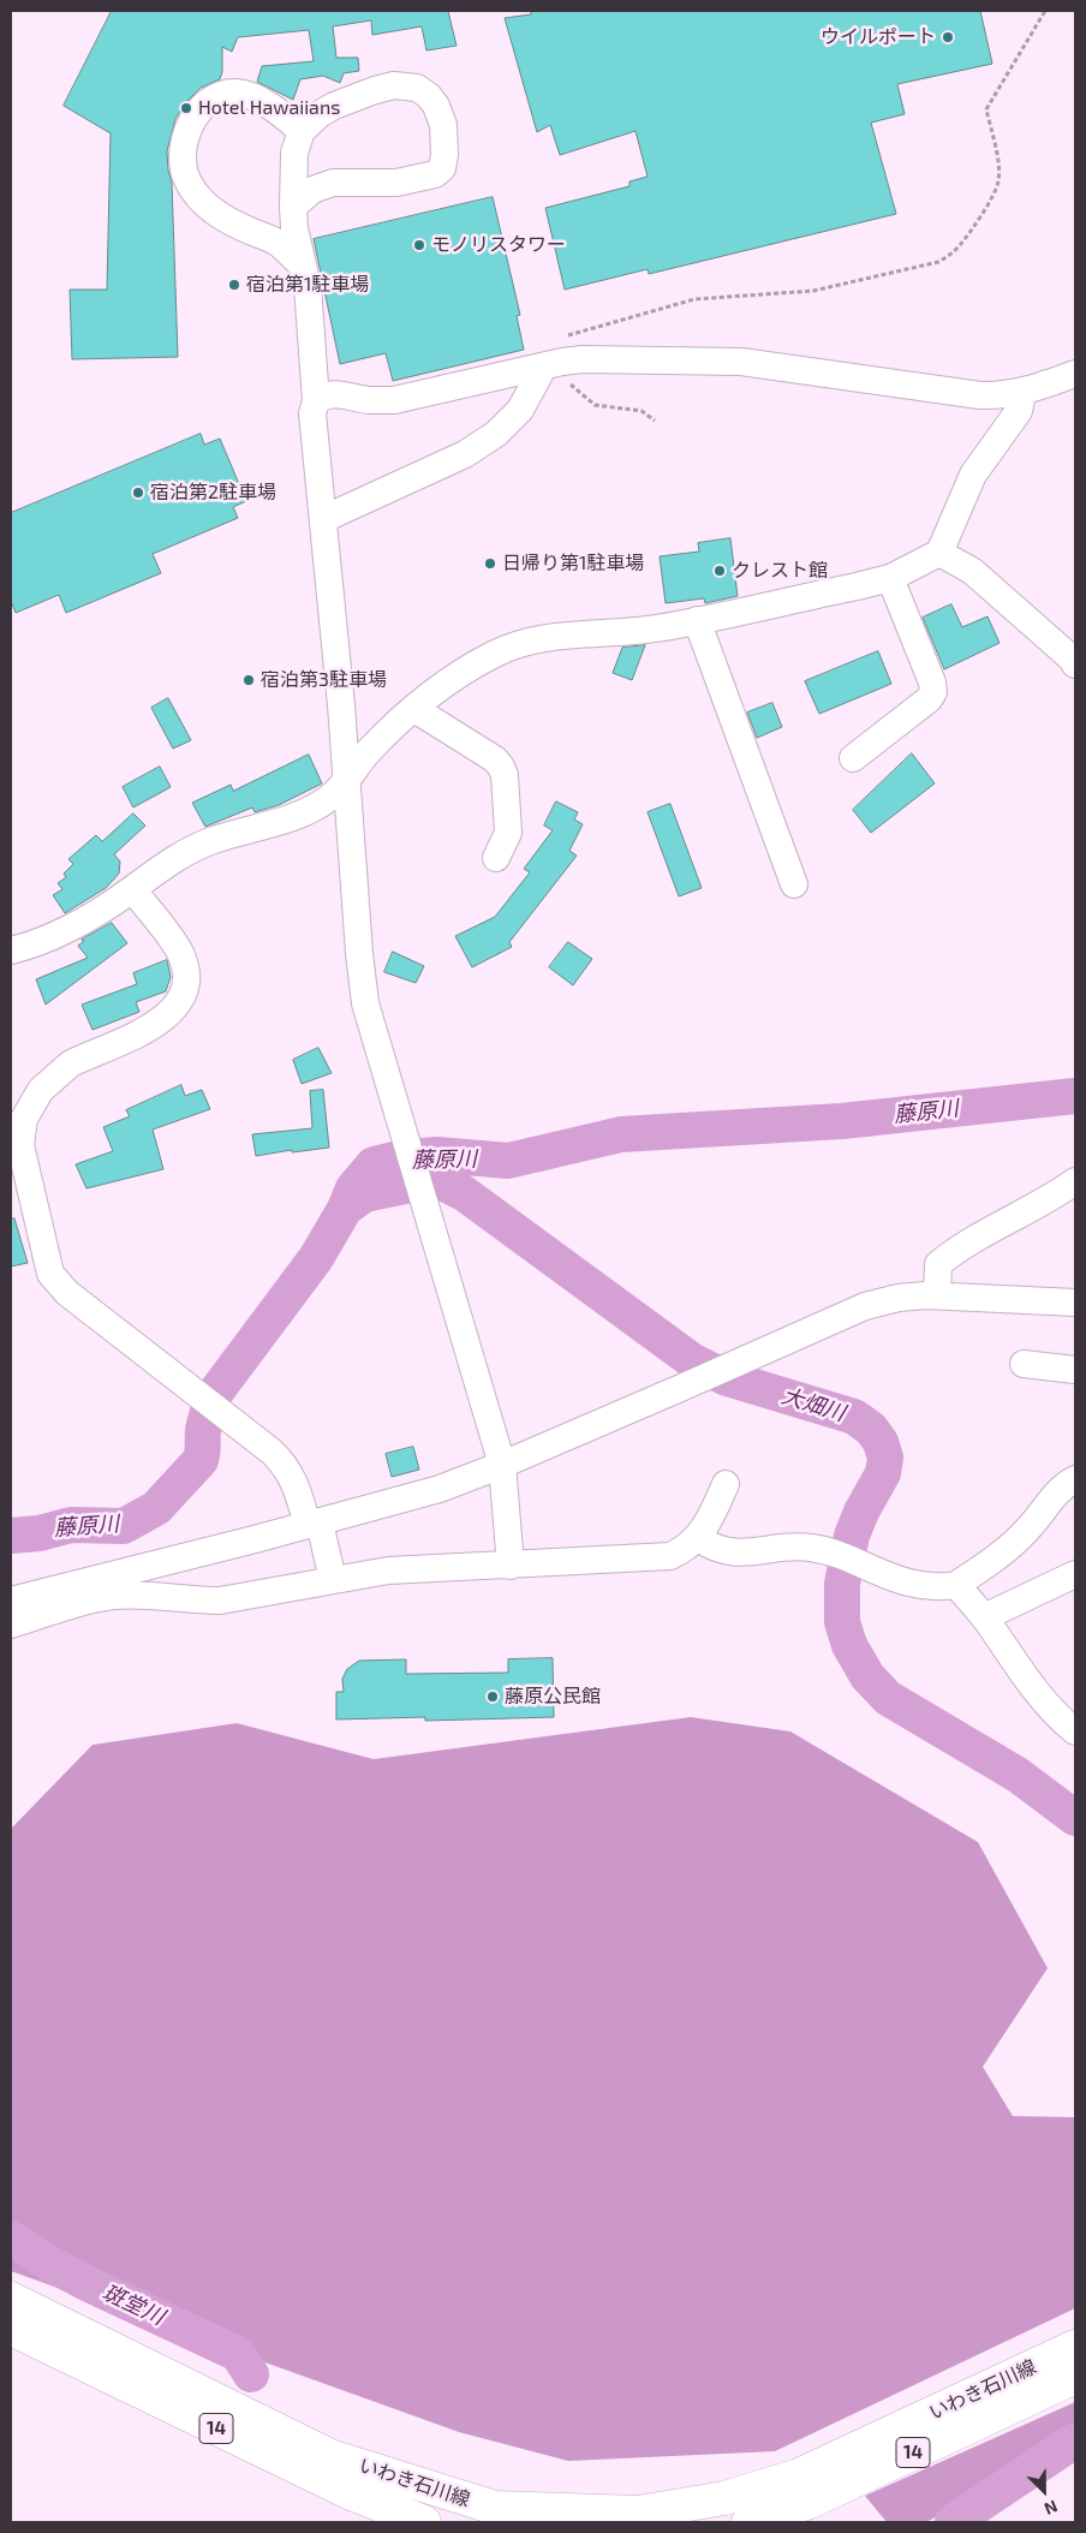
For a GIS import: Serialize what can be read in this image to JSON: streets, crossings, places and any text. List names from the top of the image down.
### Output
{
  "streets": {
    "main road": ["いわき石川線", "14"]
  },
  "water": ["藤原川", "大畑川", "斑堂川"],
  "places": [
    "ウイルポート",
    "Hotel Hawaiians",
    "モノリスタワー",
    "宿泊第1駐車場",
    "宿泊第2駐車場",
    "日帰り第1駐車場",
    "クレスト館",
    "宿泊第3駐車場",
    "藤原公民館"
  ],
  "north": "bottom right"
}
